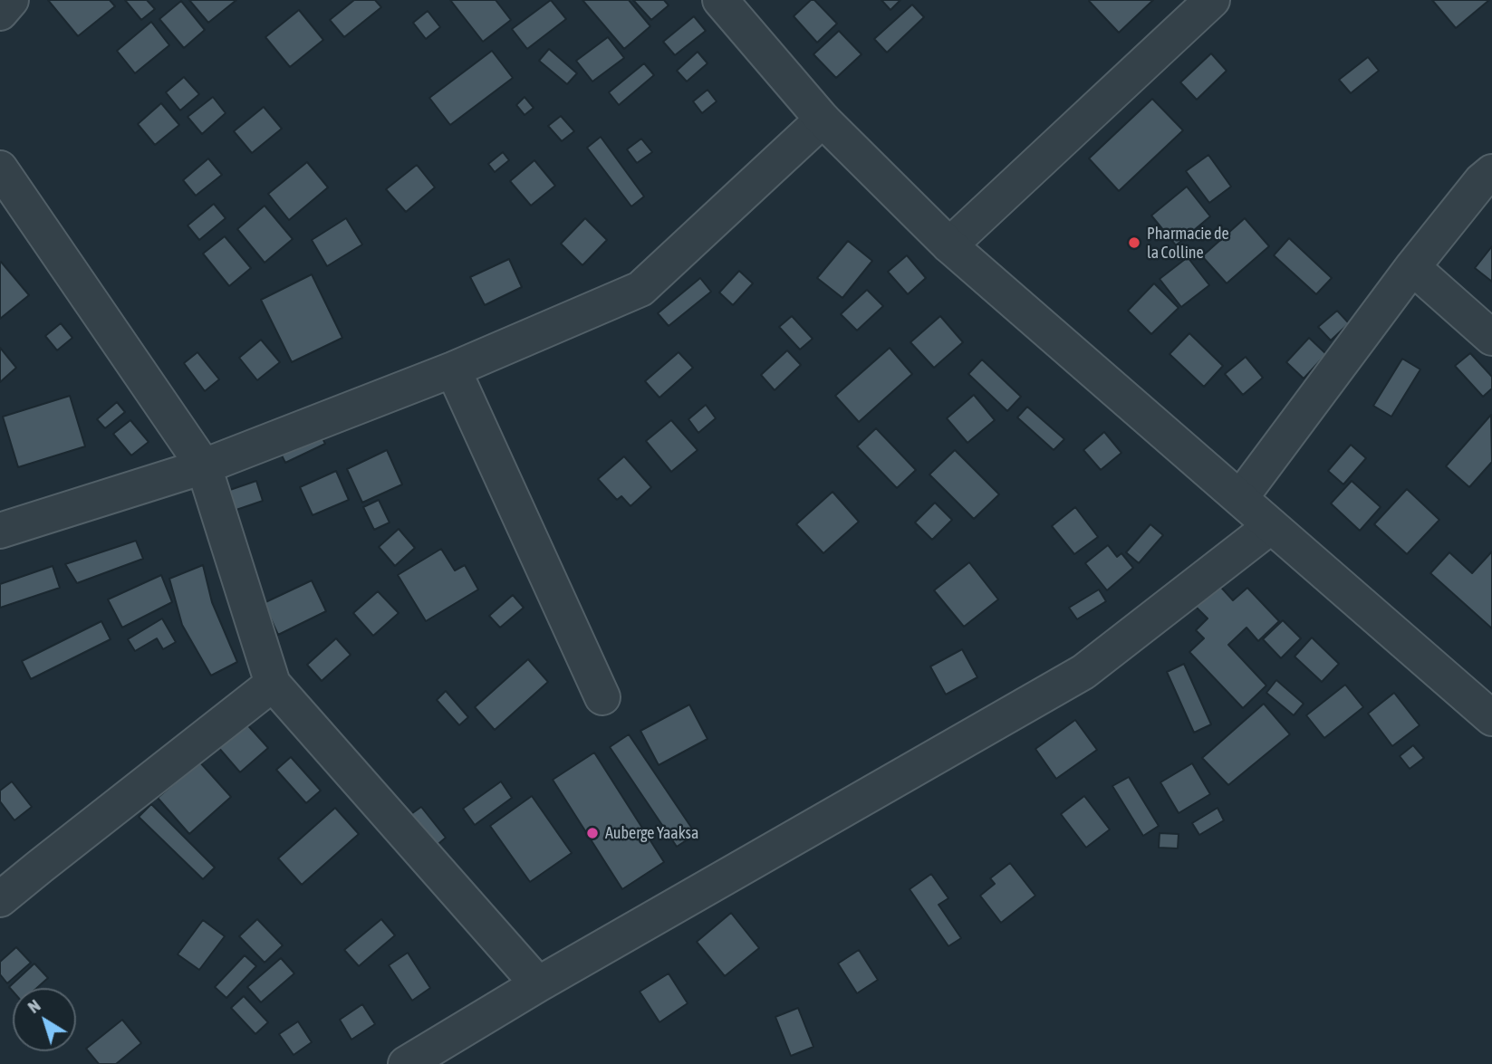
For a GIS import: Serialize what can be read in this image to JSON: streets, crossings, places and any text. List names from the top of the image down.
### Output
{
  "places": ["Pharmacie de la Colline", "Auberge Yaaksa"],
  "north": "top left"
}
